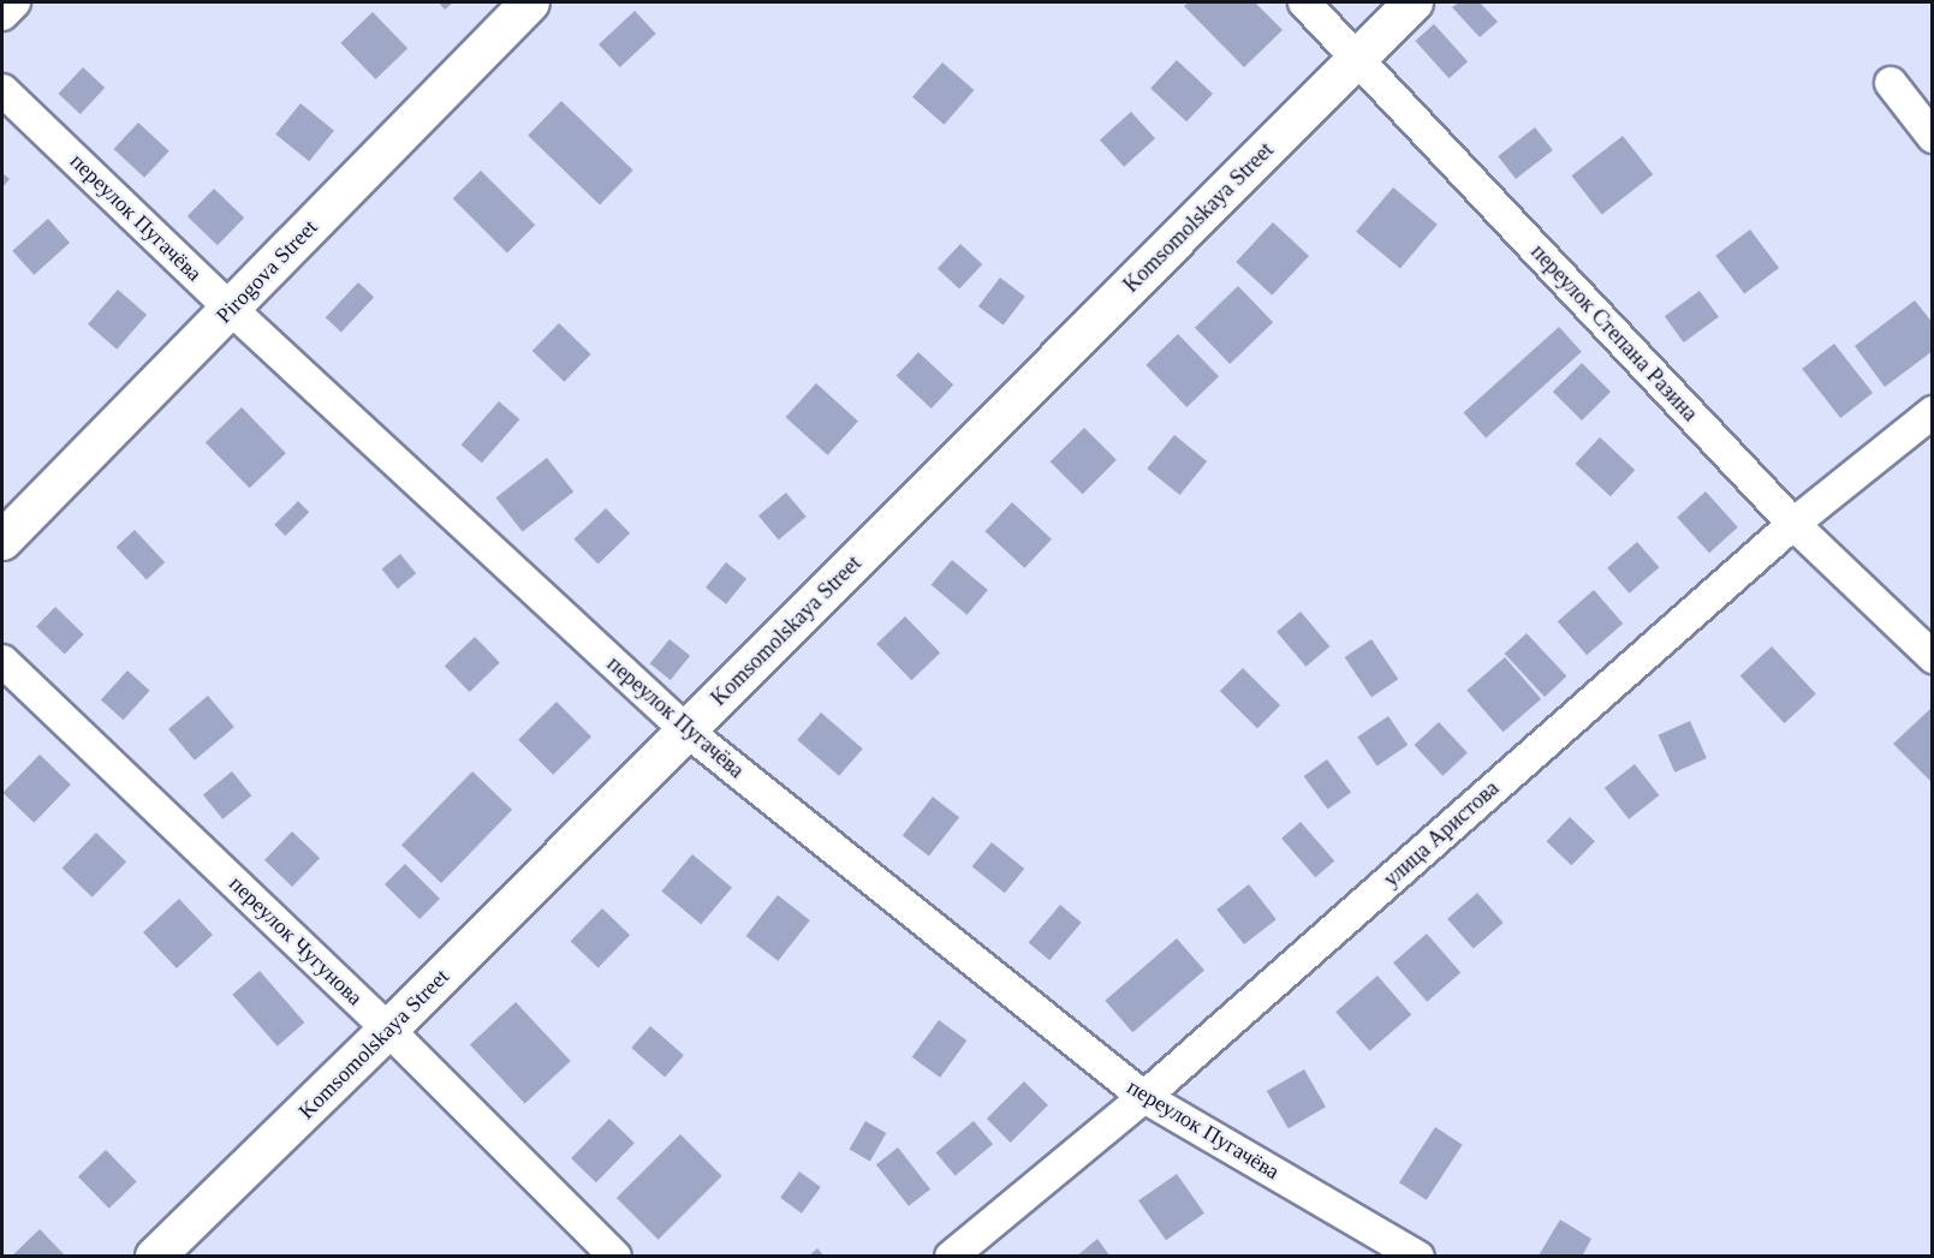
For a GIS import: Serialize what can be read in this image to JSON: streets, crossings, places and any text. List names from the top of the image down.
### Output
{
  "streets": {
    "main road": ["Komsomolskaya Street", "Pirogova Street"],
    "street": [
      "переулок Пугачёва",
      "переулок Степана Разина",
      "улица Аристова",
      "переулок Чугунова"
    ]
  },
  "crossings": [
    ["переулок Пугачёва", "Komsomolskaya Street"],
    ["переулок Пугачёва", "Pirogova Street"],
    ["переулок Пугачёва", "улица Аристова"],
    ["Komsomolskaya Street", "переулок Степана Разина"],
    ["Komsomolskaya Street", "переулок Чугунова"],
    ["переулок Степана Разина", "улица Аристова"]
  ]
}
